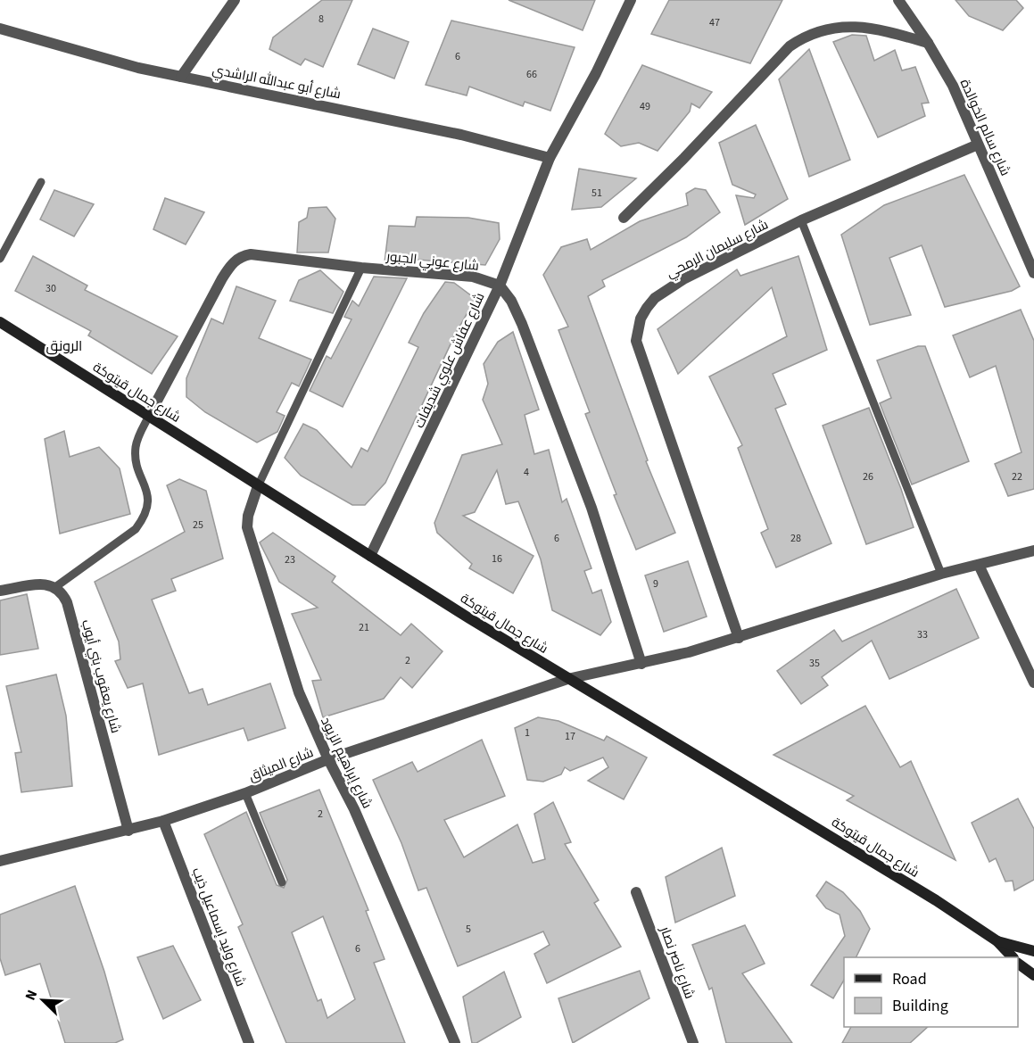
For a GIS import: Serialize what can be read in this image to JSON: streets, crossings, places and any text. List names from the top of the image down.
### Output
{
  "streets": {
    "street": [
      "شارع أبو عبدالله الراشدي",
      "شارع سالم الخوالدة",
      "شارع سليمان الرمحي",
      "شارع عوني الجبور",
      "شارع عفاش علوي شديفات",
      "شارع جمال قيتوكة",
      "شارع يعقوب بني أيوب",
      "شارع إبراهيم الزيود",
      "شارع الميثاق",
      "شارع وليد إسماعيل ذيب",
      "شارع ناصر نصار"
    ]
  },
  "crossings": [
    ["شارع أبو عبدالله الراشدي", "شارع عفاش علوي شديفات"],
    ["شارع سالم الخوالدة", "شارع سليمان الرمحي"],
    ["شارع عوني الجبور", "شارع عفاش علوي شديفات"],
    ["شارع عوني الجبور", "شارع جمال قيتوكة"],
    ["شارع عفاش علوي شديفات", "شارع جمال قيتوكة"],
    ["شارع جمال قيتوكة", "شارع إبراهيم الزيود"],
    ["شارع جمال قيتوكة", "شارع الميثاق"],
    ["شارع يعقوب بني أيوب", "شارع الميثاق"],
    ["شارع إبراهيم الزيود", "شارع الميثاق"],
    ["شارع الميثاق", "شارع وليد إسماعيل ذيب"]
  ],
  "districts": ["الرونق"],
  "house_numbers": [
    "8",
    "47",
    "6",
    "66",
    "49",
    "51",
    "30",
    "4",
    "26",
    "22",
    "25",
    "6",
    "28",
    "16",
    "23",
    "9",
    "21",
    "33",
    "2",
    "35",
    "1",
    "17",
    "2",
    "5",
    "6"
  ],
  "legend": ["Road", "Building"],
  "north": "top left"
}
